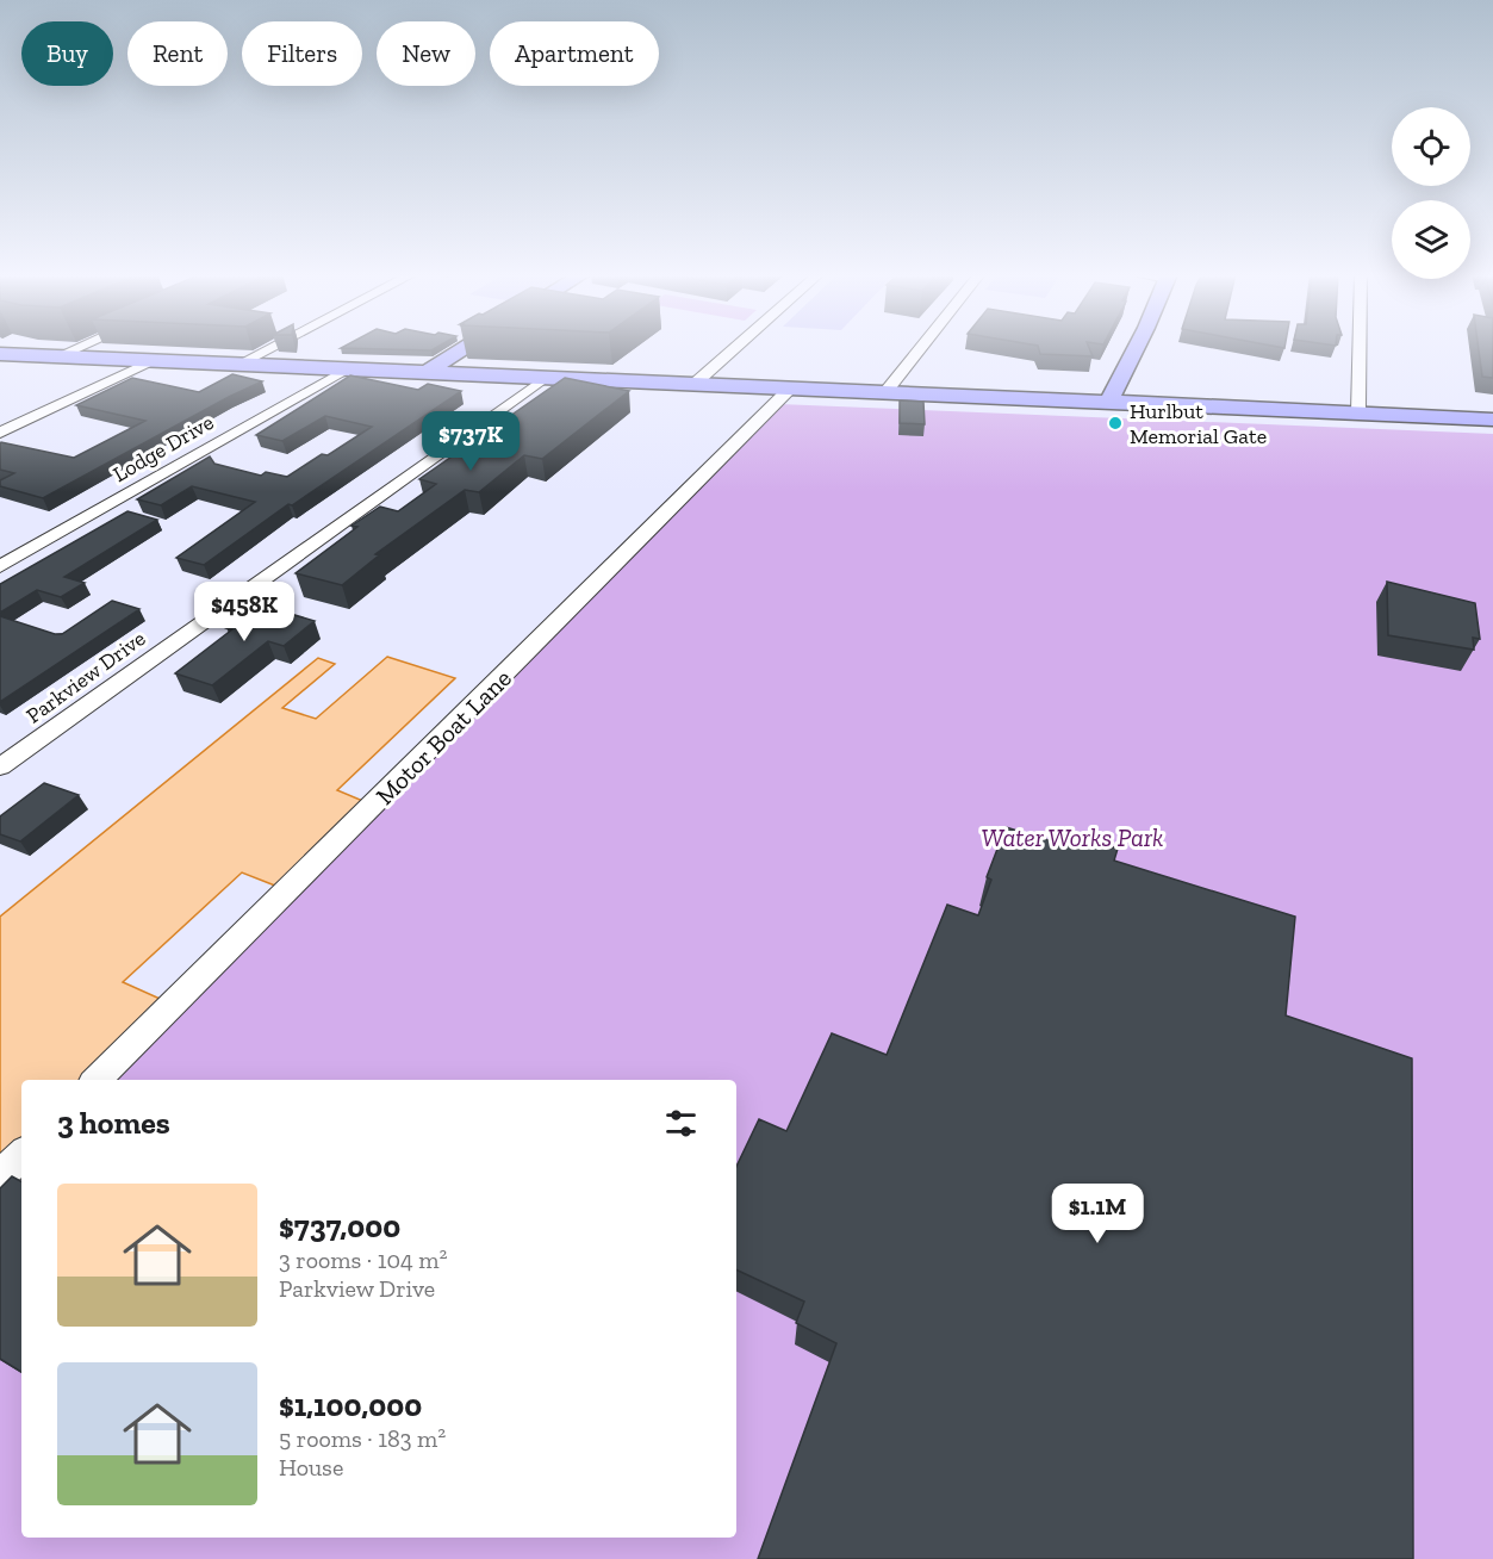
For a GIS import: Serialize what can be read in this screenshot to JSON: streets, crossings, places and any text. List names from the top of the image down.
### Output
{
  "streets": {
    "street": ["Lodge Drive", "Parkview Drive", "Motor Boat Lane"]
  },
  "parks": ["Water Works Park"],
  "places": ["Hurlbut Memorial Gate"],
  "page": {
    "chip": [
      "Buy",
      "Rent",
      "Filters",
      "New",
      "Apartment"
    ],
    "price": ["$737K", "$458K", "$1.1M"],
    "heading": "3 homes",
    "list": [
      {
        "name": "$737,000",
        "note": "3 rooms · 104 m² · Parkview Drive"
      },
      {
        "name": "$1,100,000",
        "note": "5 rooms · 183 m² · House"
      }
    ]
  }
}
